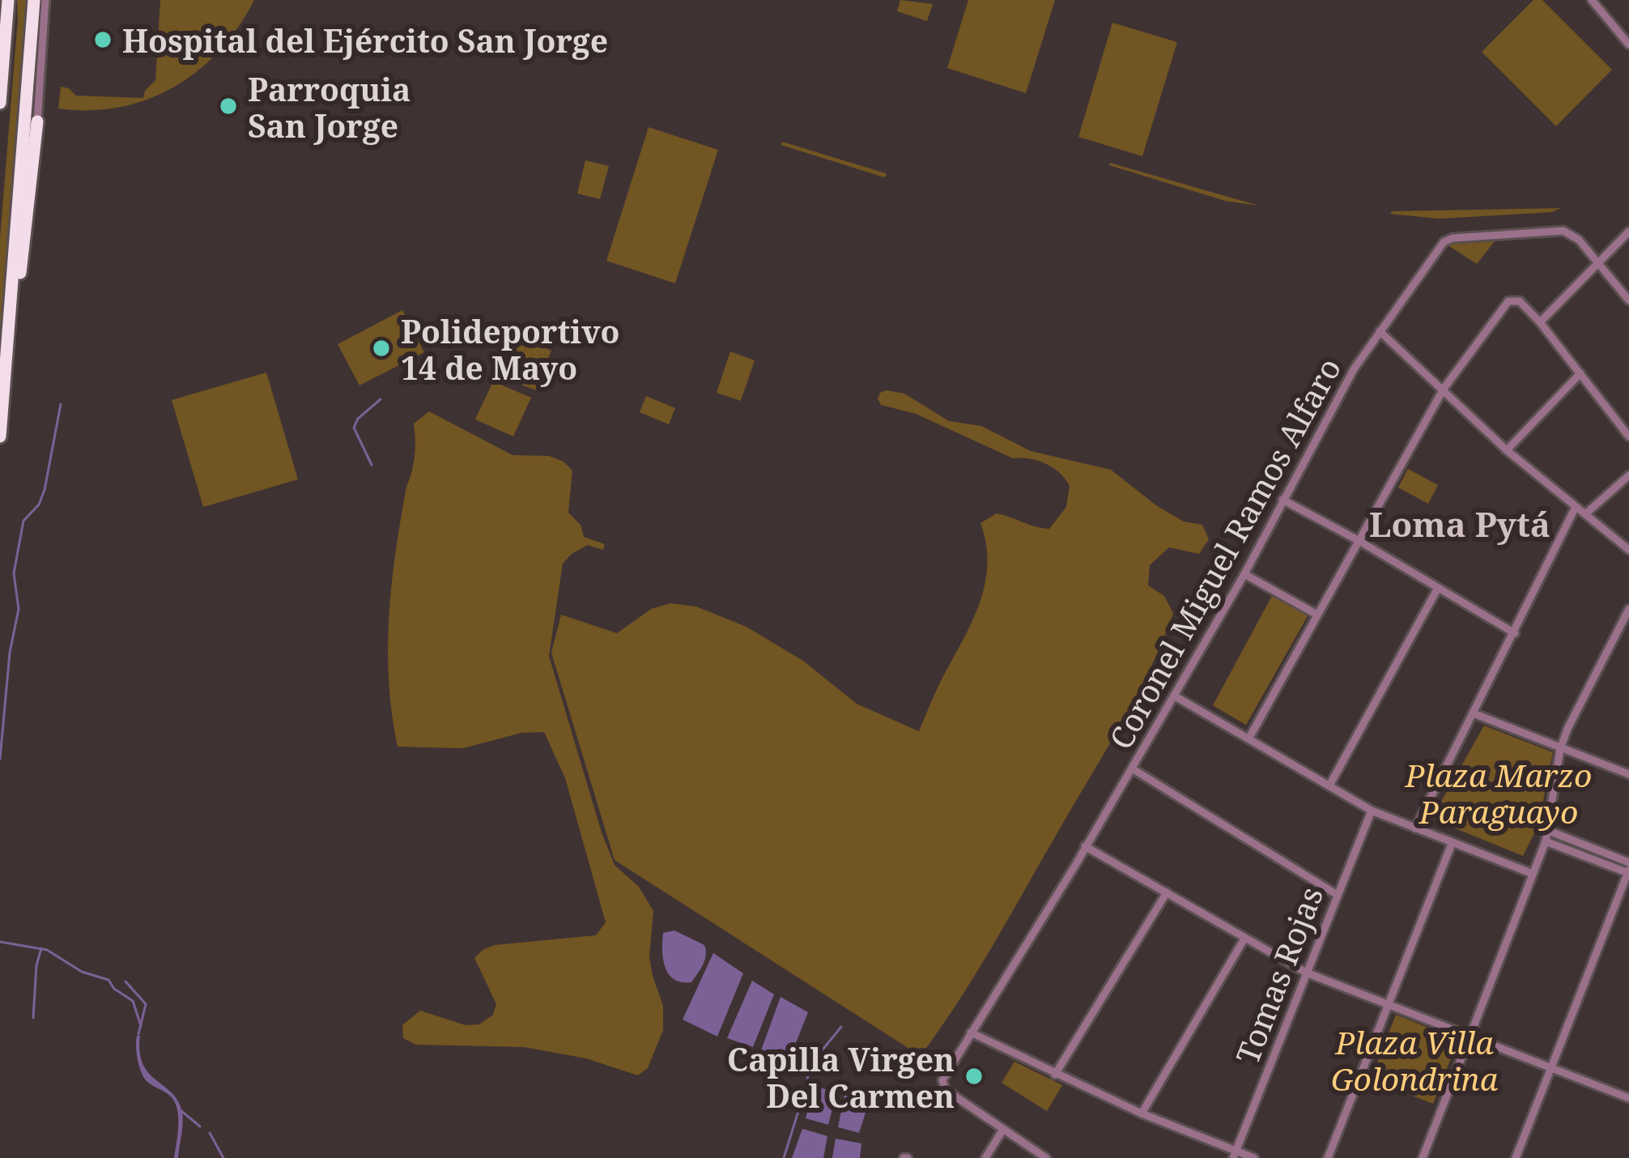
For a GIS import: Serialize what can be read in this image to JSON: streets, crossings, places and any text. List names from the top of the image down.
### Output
{
  "streets": {
    "street": ["Coronel Miguel Ramos Alfaro", "Tomas Rojas"]
  },
  "districts": ["Loma Pytá"],
  "parks": ["Plaza Marzo Paraguayo", "Plaza Villa Golondrina"],
  "places": [
    "Hospital del Ejército San Jorge",
    "Parroquia San Jorge",
    "Polideportivo 14 de Mayo",
    "Capilla Virgen Del Carmen"
  ]
}
